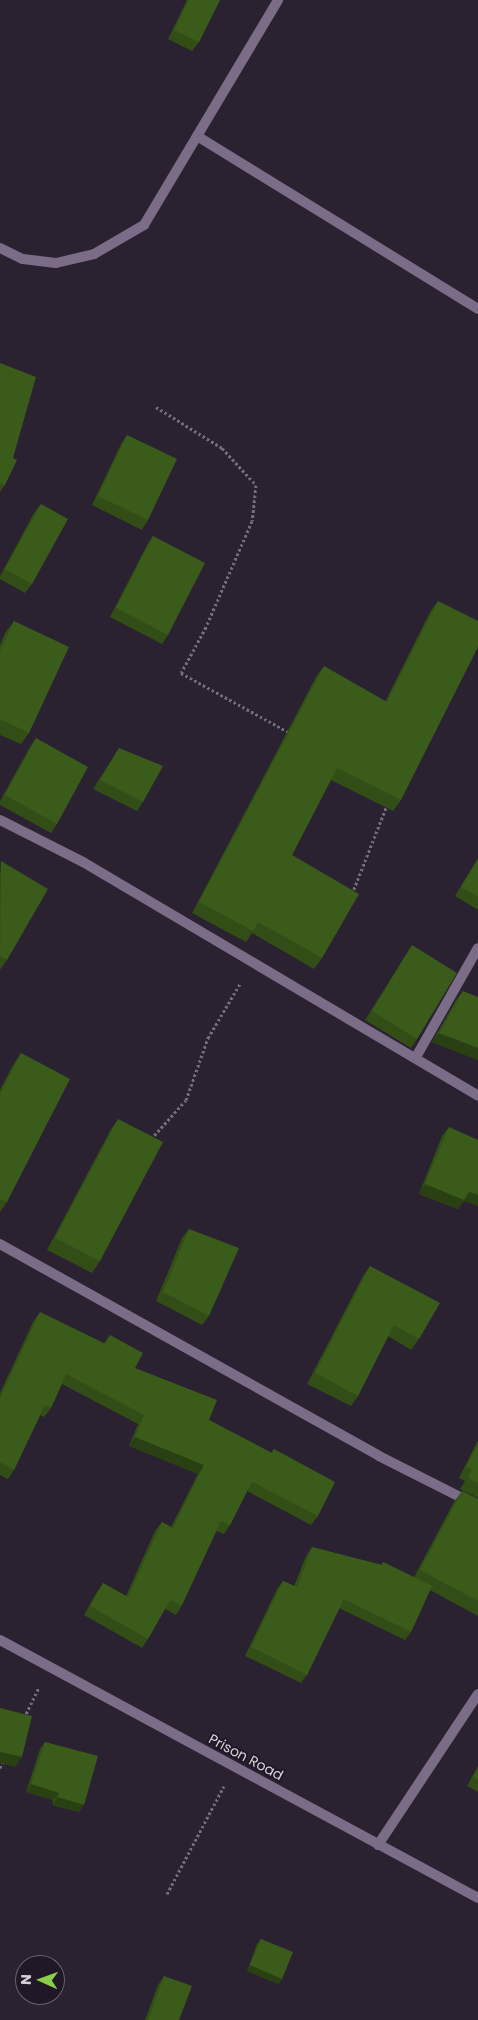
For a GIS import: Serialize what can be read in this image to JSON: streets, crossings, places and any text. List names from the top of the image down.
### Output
{
  "streets": {
    "street": ["Prison Road"]
  },
  "north": "left"
}
